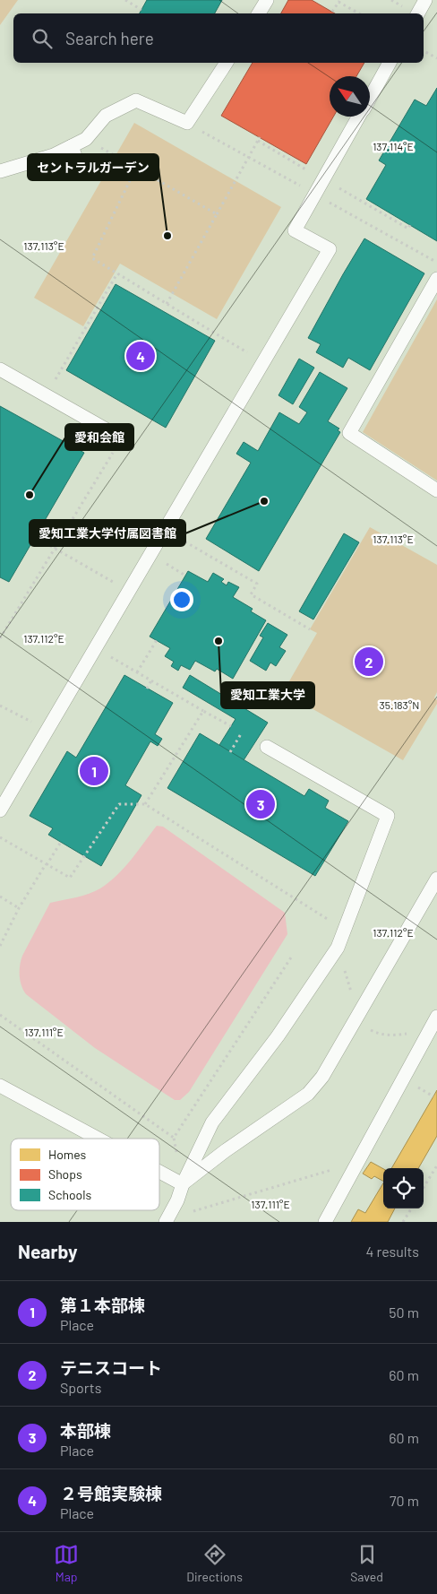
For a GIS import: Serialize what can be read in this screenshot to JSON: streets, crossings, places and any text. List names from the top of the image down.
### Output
{
  "places": [
    "セントラルガーデン",
    "愛和会館",
    "愛知工業大学付属図書館",
    "愛知工業大学"
  ],
  "legend": ["Homes", "Shops", "Schools"],
  "north": "top left",
  "page": {
    "search": "Search here",
    "pins": [
      "4",
      "2",
      "1",
      "3"
    ],
    "heading": ["Nearby", "4 results"],
    "list": [
      {
        "mark": "1",
        "name": "第１本部棟",
        "note": "Place",
        "value": "50 m"
      },
      {
        "mark": "2",
        "name": "テニスコート",
        "note": "Sports",
        "value": "60 m"
      },
      {
        "mark": "3",
        "name": "本部棟",
        "note": "Place",
        "value": "60 m"
      },
      {
        "mark": "4",
        "name": "２号館実験棟",
        "note": "Place",
        "value": "70 m"
      }
    ],
    "nav": ["Map", "Directions", "Saved"]
  },
  "coordinates": [
    "137.114°E",
    "137.113°E",
    "137.112°E",
    "35.183°N",
    "137.111°E"
  ]
}
